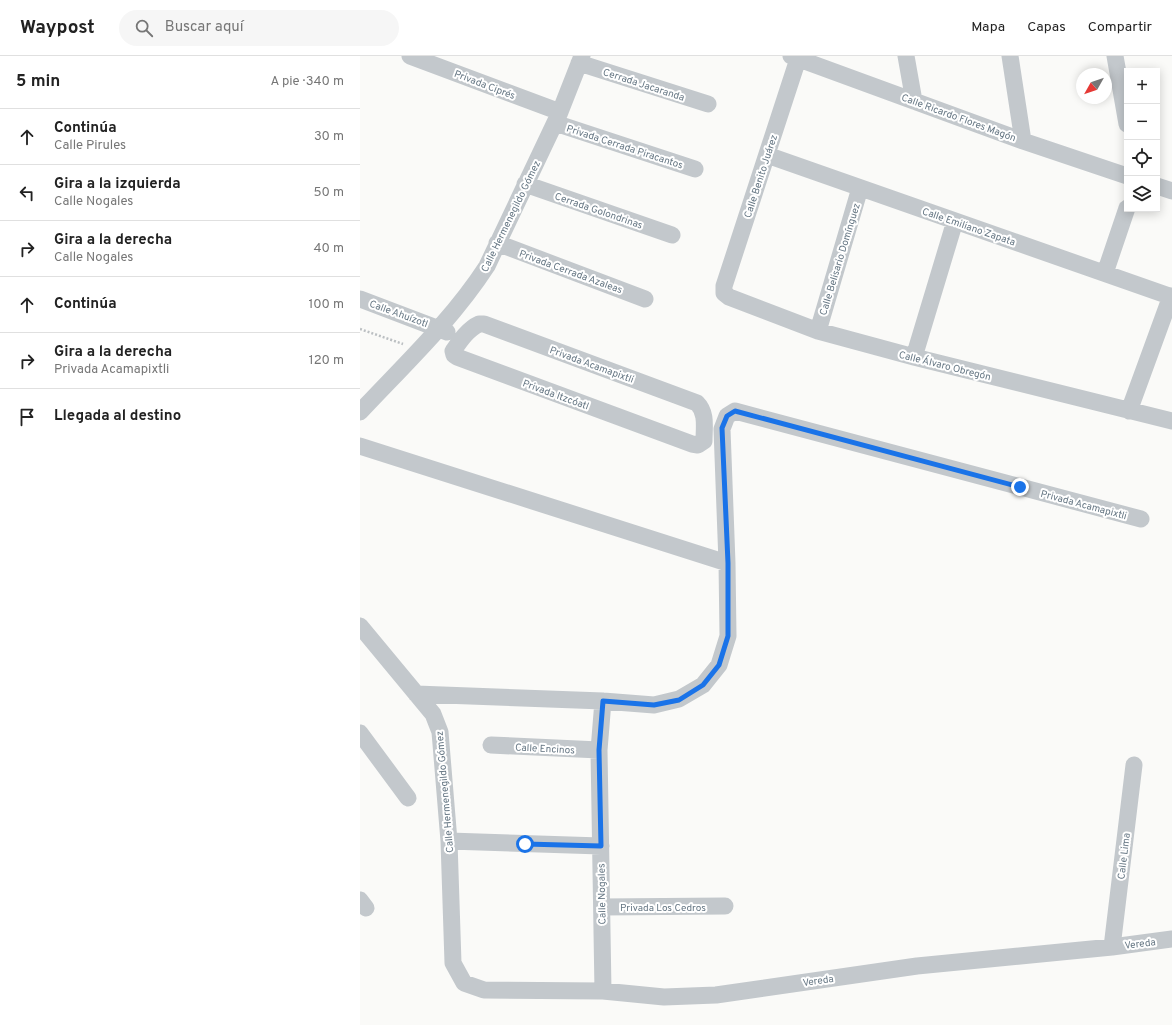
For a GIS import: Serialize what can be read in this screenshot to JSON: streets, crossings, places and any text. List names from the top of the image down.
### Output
{
  "streets": {
    "street": [
      "Privada Ciprés",
      "Cerrada Jacaranda",
      "Calle Ricardo Flores Magón",
      "Privada Cerrada Piracantos",
      "Calle Benito Juárez",
      "Cerrada Golondrinas",
      "Calle Hermenegildo Gómez",
      "Calle Emiliano Zapata",
      "Calle Belisario Domínguez",
      "Privada Cerrada Azaleas",
      "Calle Ahuízotl",
      "Privada Acamapixtli",
      "Calle Álvaro Obregón",
      "Privada Itzcóatl",
      "Calle Encinos",
      "Calle Lima",
      "Calle Nogales",
      "Privada Los Cedros",
      "Vereda"
    ]
  },
  "crossings": [
    ["Privada Ciprés", "Privada Cerrada Piracantos"],
    ["Privada Ciprés", "Calle Hermenegildo Gómez"],
    ["Cerrada Jacaranda", "Calle Hermenegildo Gómez"],
    ["Calle Ricardo Flores Magón", "Calle Benito Juárez"],
    ["Privada Cerrada Piracantos", "Calle Hermenegildo Gómez"],
    ["Calle Benito Juárez", "Calle Emiliano Zapata"],
    ["Calle Benito Juárez", "Calle Álvaro Obregón"],
    ["Cerrada Golondrinas", "Calle Hermenegildo Gómez"],
    ["Calle Hermenegildo Gómez", "Privada Cerrada Azaleas"],
    ["Calle Hermenegildo Gómez", "Calle Ahuízotl"],
    ["Calle Hermenegildo Gómez", "Vereda"],
    ["Calle Emiliano Zapata", "Calle Belisario Domínguez"],
    ["Calle Belisario Domínguez", "Calle Álvaro Obregón"],
    ["Privada Acamapixtli", "Privada Itzcóatl"],
    ["Calle Encinos", "Calle Nogales"],
    ["Calle Lima", "Vereda"],
    ["Calle Nogales", "Privada Los Cedros"],
    ["Calle Nogales", "Vereda"]
  ],
  "north": "bottom left",
  "page": {
    "header": "Waypost",
    "search": "Buscar aquí",
    "nav": ["Mapa", "Capas", "Compartir"],
    "heading": ["5 min", "A pie · 340 m"],
    "map_buttons": ["+", "−"],
    "list": [
      ["Continúa", "Calle Pirules", "30 m"],
      ["Gira a la izquierda", "Calle Nogales", "50 m"],
      ["Gira a la derecha", "Calle Nogales", "40 m"],
      ["Continúa", "100 m"],
      ["Gira a la derecha", "Privada Acamapixtli", "120 m"],
      "Llegada al destino"
    ]
  }
}
